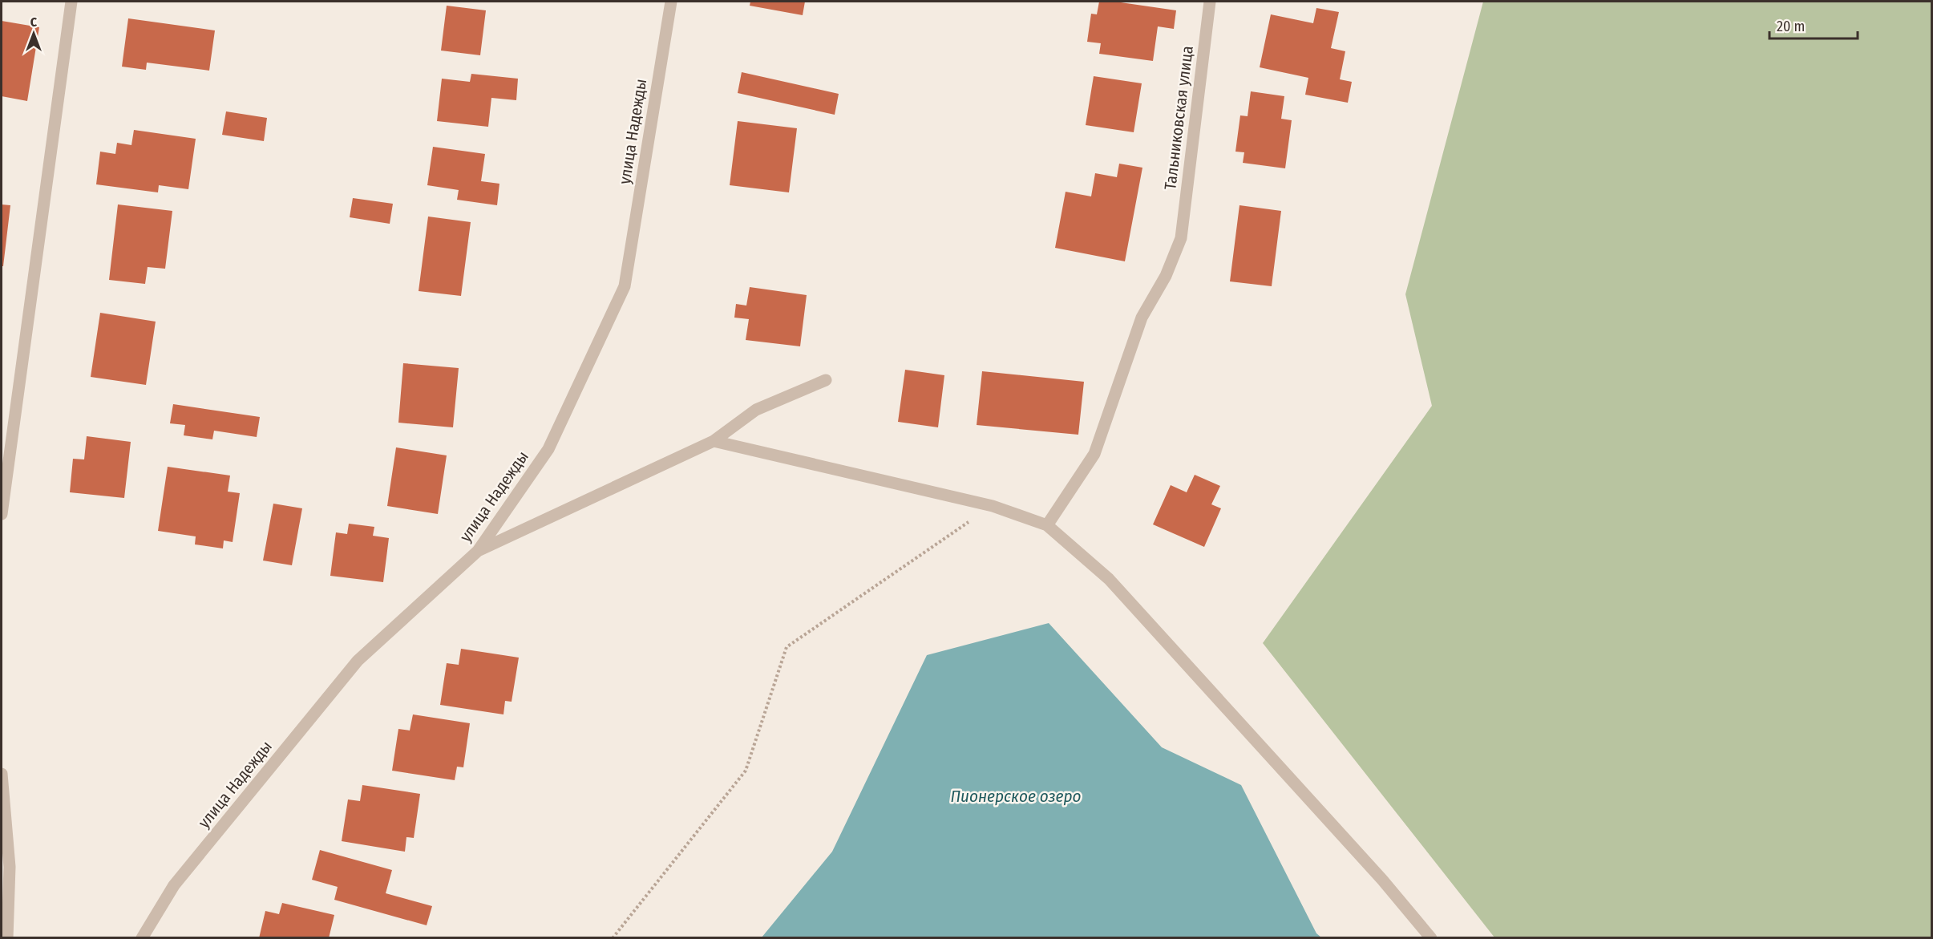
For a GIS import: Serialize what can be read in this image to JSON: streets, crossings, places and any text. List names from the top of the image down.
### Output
{
  "streets": {
    "street": ["Тальниковская улица", "улица Надежды"]
  },
  "water": ["Пионерское озеро"],
  "scale_bar": "20 m",
  "north": "top"
}
